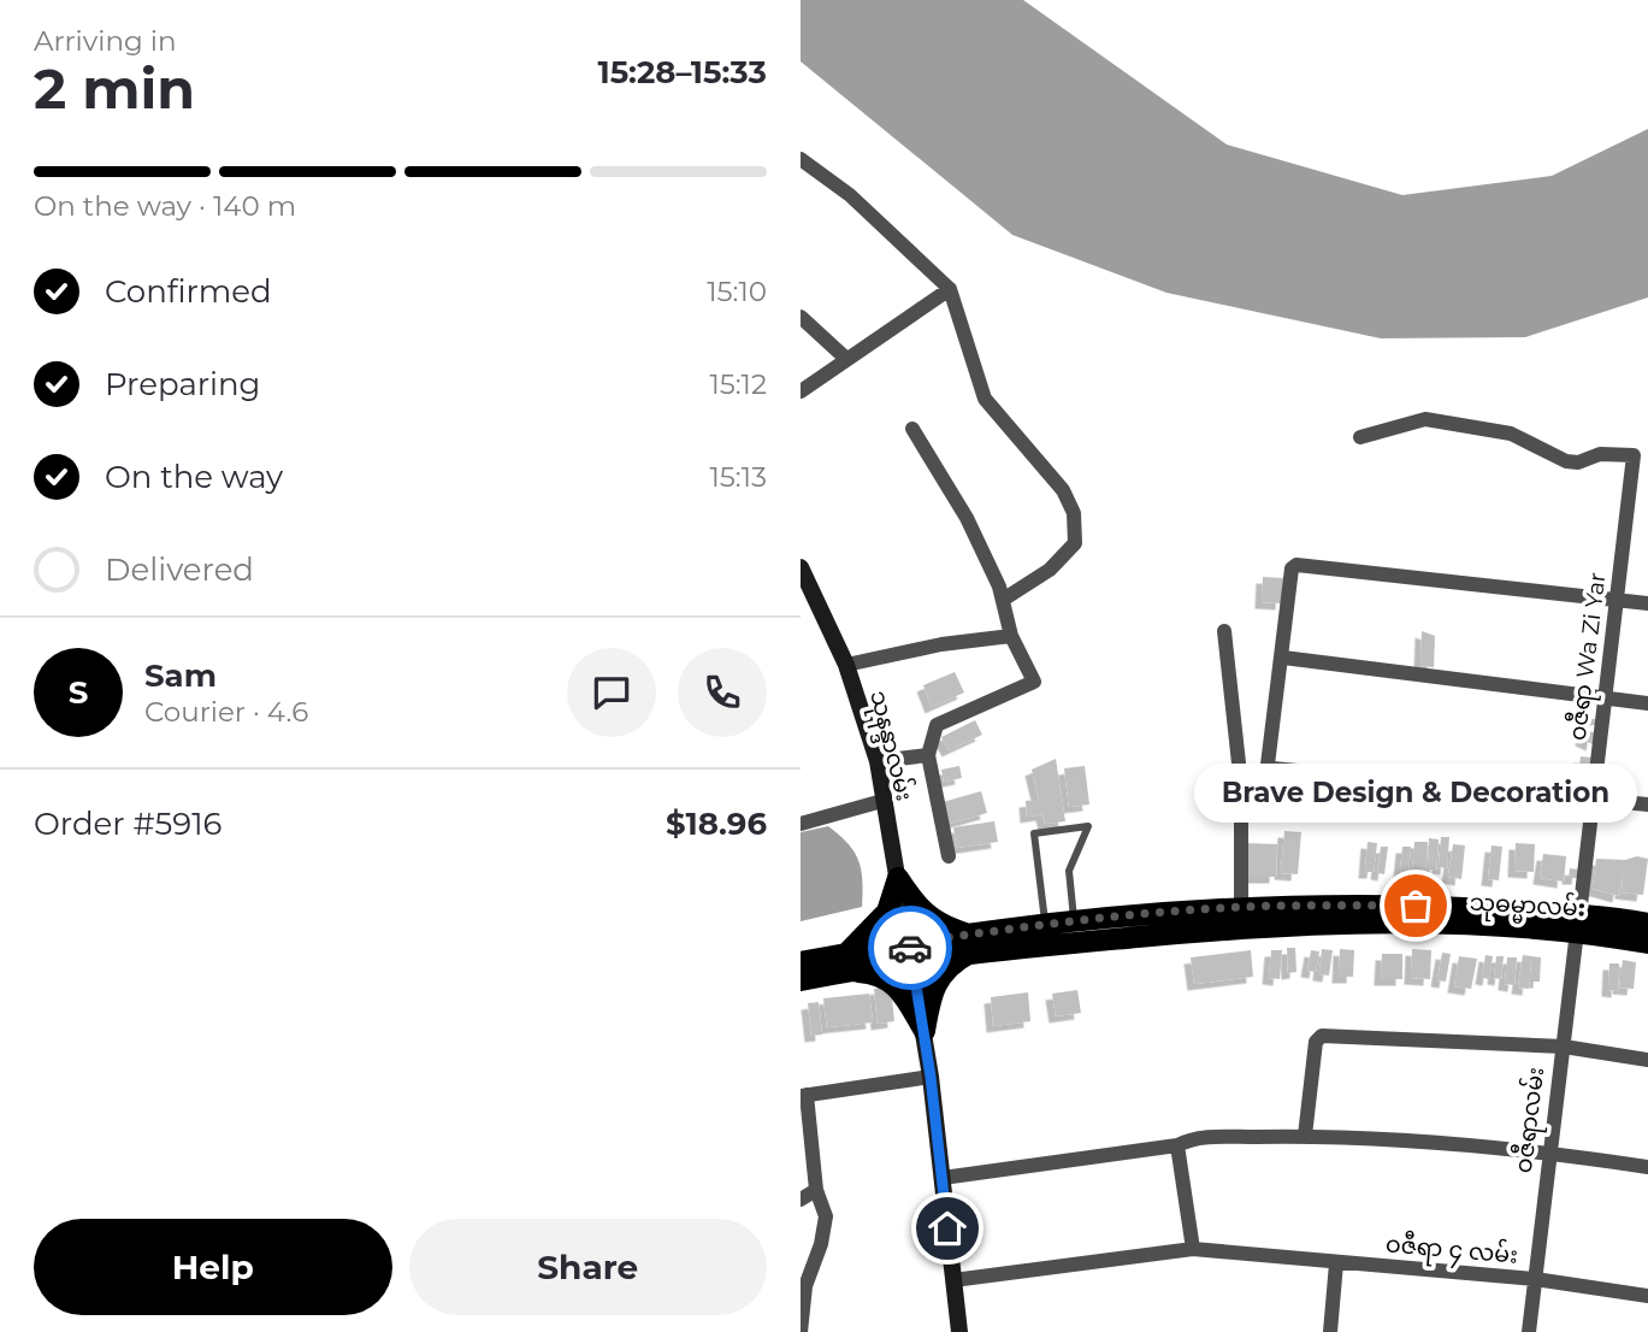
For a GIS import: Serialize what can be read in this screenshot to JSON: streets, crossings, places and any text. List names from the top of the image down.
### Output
{
  "streets": {
    "main road": ["သုနန္ဒာလမ်း", "သုဓမ္မာလမ်း"],
    "street": ["၀ဇီရာ Wa Zi Yar", "ဝဇီရာလမ်း", "ဝဇီရာ ၄ လမ်း"]
  },
  "crossings": [
    ["၀ဇီရာ Wa Zi Yar", "သုဓမ္မာလမ်း"],
    ["၀ဇီရာ Wa Zi Yar", "ဝဇီရာလမ်း"],
    ["သုနန္ဒာလမ်း", "သုဓမ္မာလမ်း"],
    ["သုနန္ဒာလမ်း", "ဝဇီရာ ၄ လမ်း"],
    ["သုဓမ္မာလမ်း", "ဝဇီရာလမ်း"],
    ["ဝဇီရာလမ်း", "ဝဇီရာ ၄ လမ်း"]
  ],
  "places": ["Brave Design & Decoration"],
  "page": {
    "heading": ["2 min", "Arriving in", "15:28–15:33"],
    "panel": [
      "Sam",
      "Courier · 4.6",
      "Order #5916",
      "$18.96"
    ],
    "bar": "On the way · 140 m",
    "list": [
      ["Confirmed", "15:10"],
      ["Preparing", "15:12"],
      ["On the way", "15:13"],
      "Delivered"
    ],
    "round": "S",
    "bubble": "Brave Design & Decoration",
    "buttons": ["Help", "Share"]
  }
}
